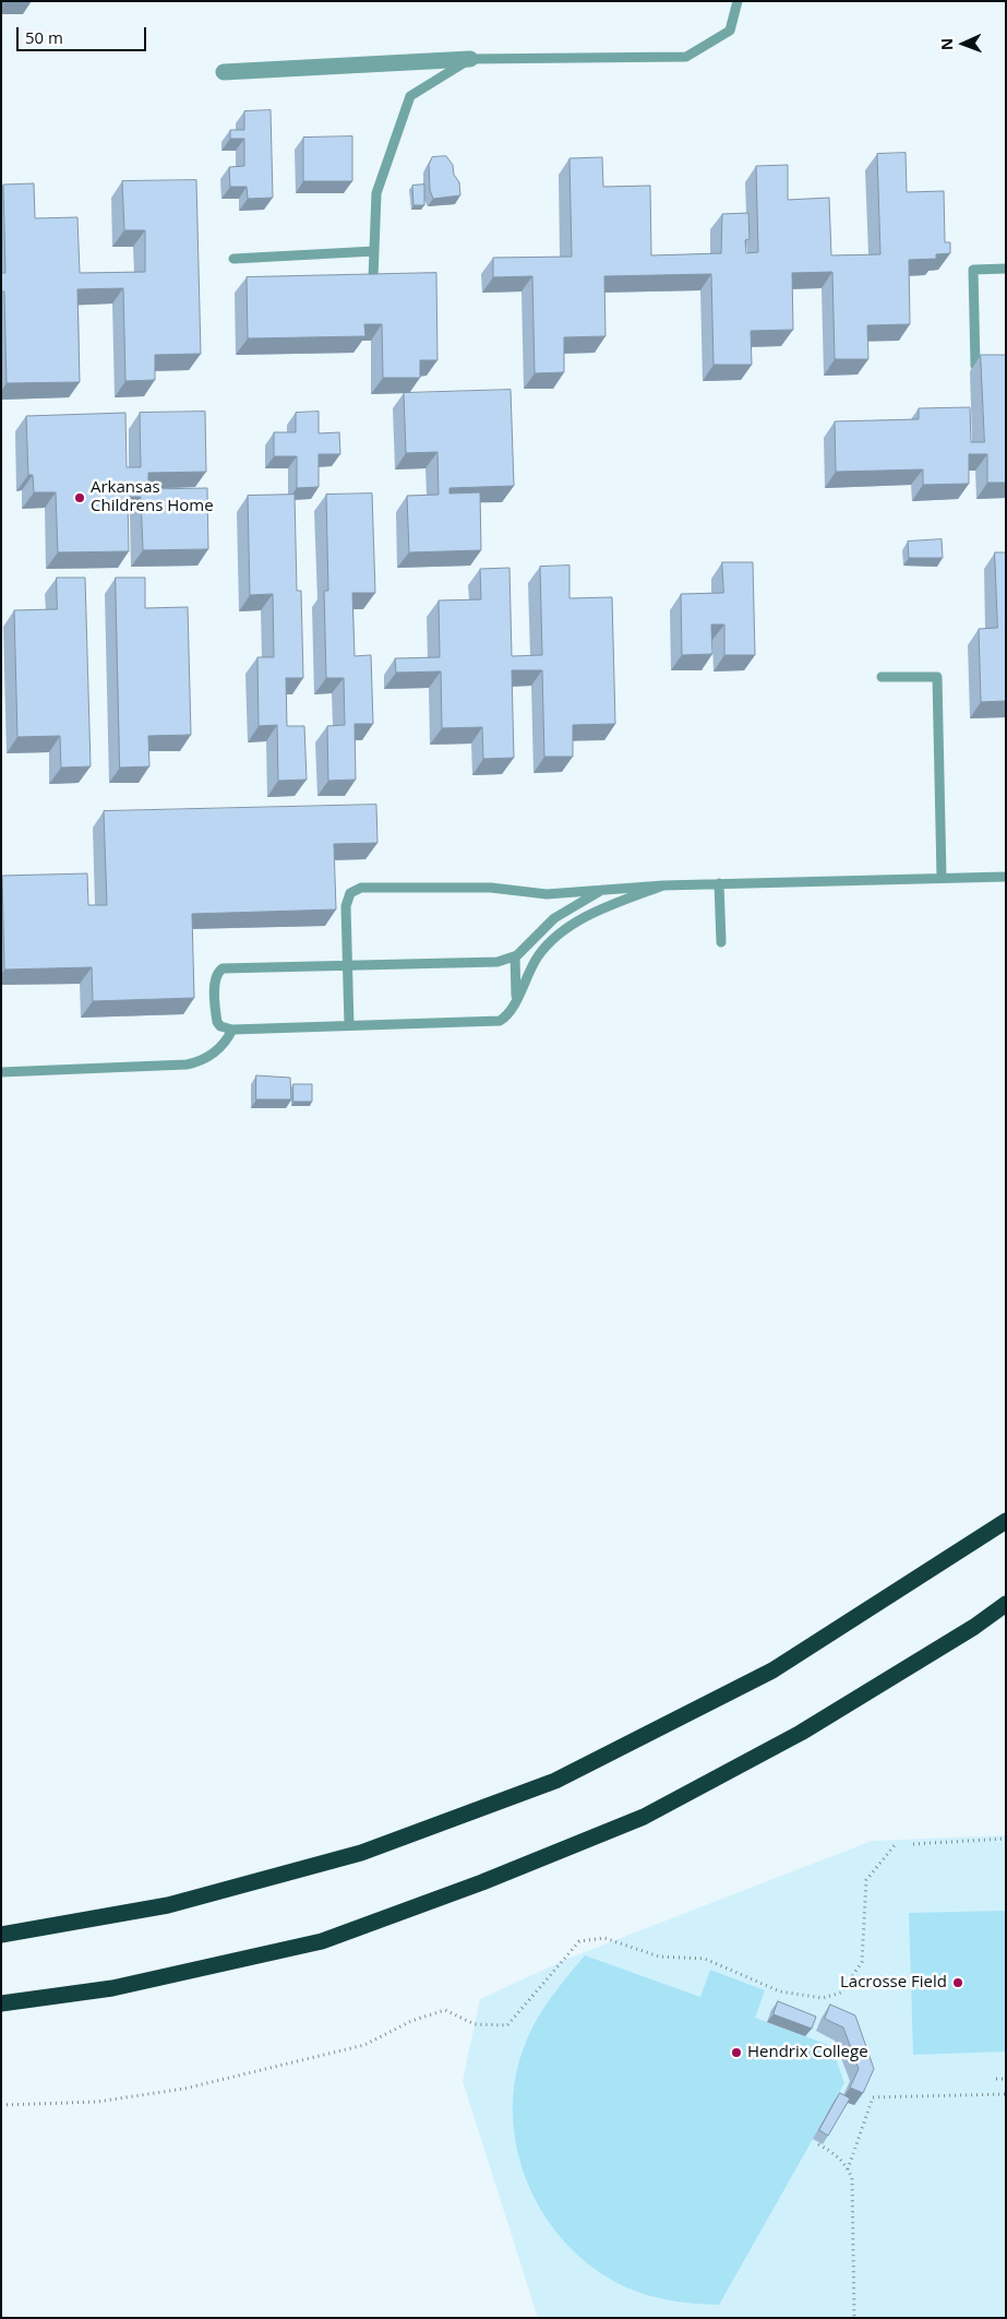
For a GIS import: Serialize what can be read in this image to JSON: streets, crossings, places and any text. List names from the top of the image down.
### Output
{
  "places": ["Arkansas Childrens Home", "Lacrosse Field", "Hendrix College"],
  "scale_bar": "50 m",
  "north": "left"
}
